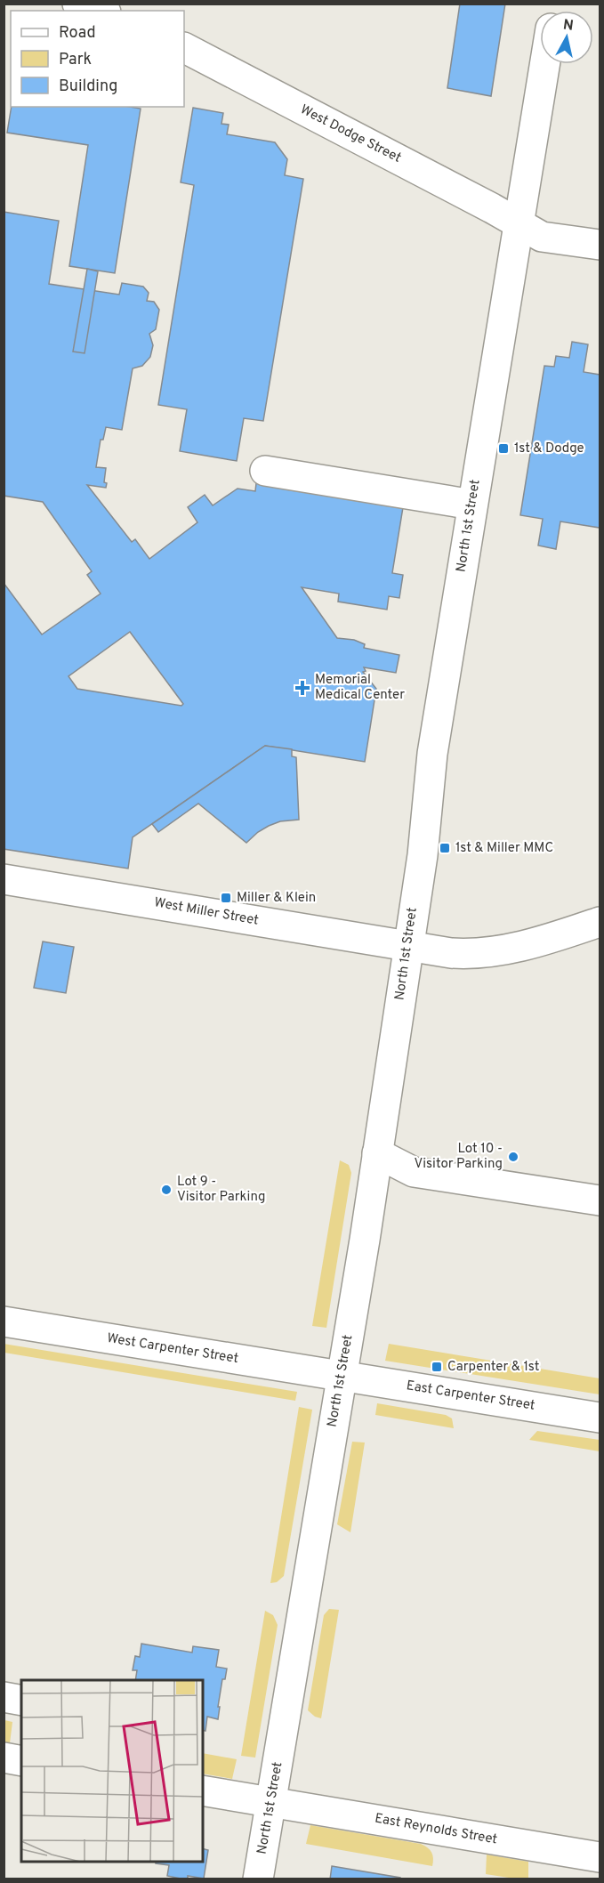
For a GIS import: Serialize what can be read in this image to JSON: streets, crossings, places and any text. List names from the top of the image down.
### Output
{
  "streets": {
    "street": [
      "West Dodge Street",
      "North 1st Street",
      "West Miller Street",
      "West Carpenter Street",
      "East Carpenter Street",
      "East Reynolds Street"
    ]
  },
  "crossings": [
    ["West Dodge Street", "North 1st Street"],
    ["North 1st Street", "West Miller Street"],
    ["North 1st Street", "West Carpenter Street"],
    ["North 1st Street", "East Carpenter Street"],
    ["North 1st Street", "East Reynolds Street"],
    ["West Carpenter Street", "East Carpenter Street"]
  ],
  "places": {
    "transit": [
      "1st & Dodge",
      "1st & Miller MMC",
      "Miller & Klein",
      "Carpenter & 1st"
    ],
    "health": ["Memorial Medical Center"],
    "other": ["Lot 10 - Visitor Parking", "Lot 9 - Visitor Parking"]
  },
  "legend": ["Road", "Park", "Building"],
  "north": "top"
}
